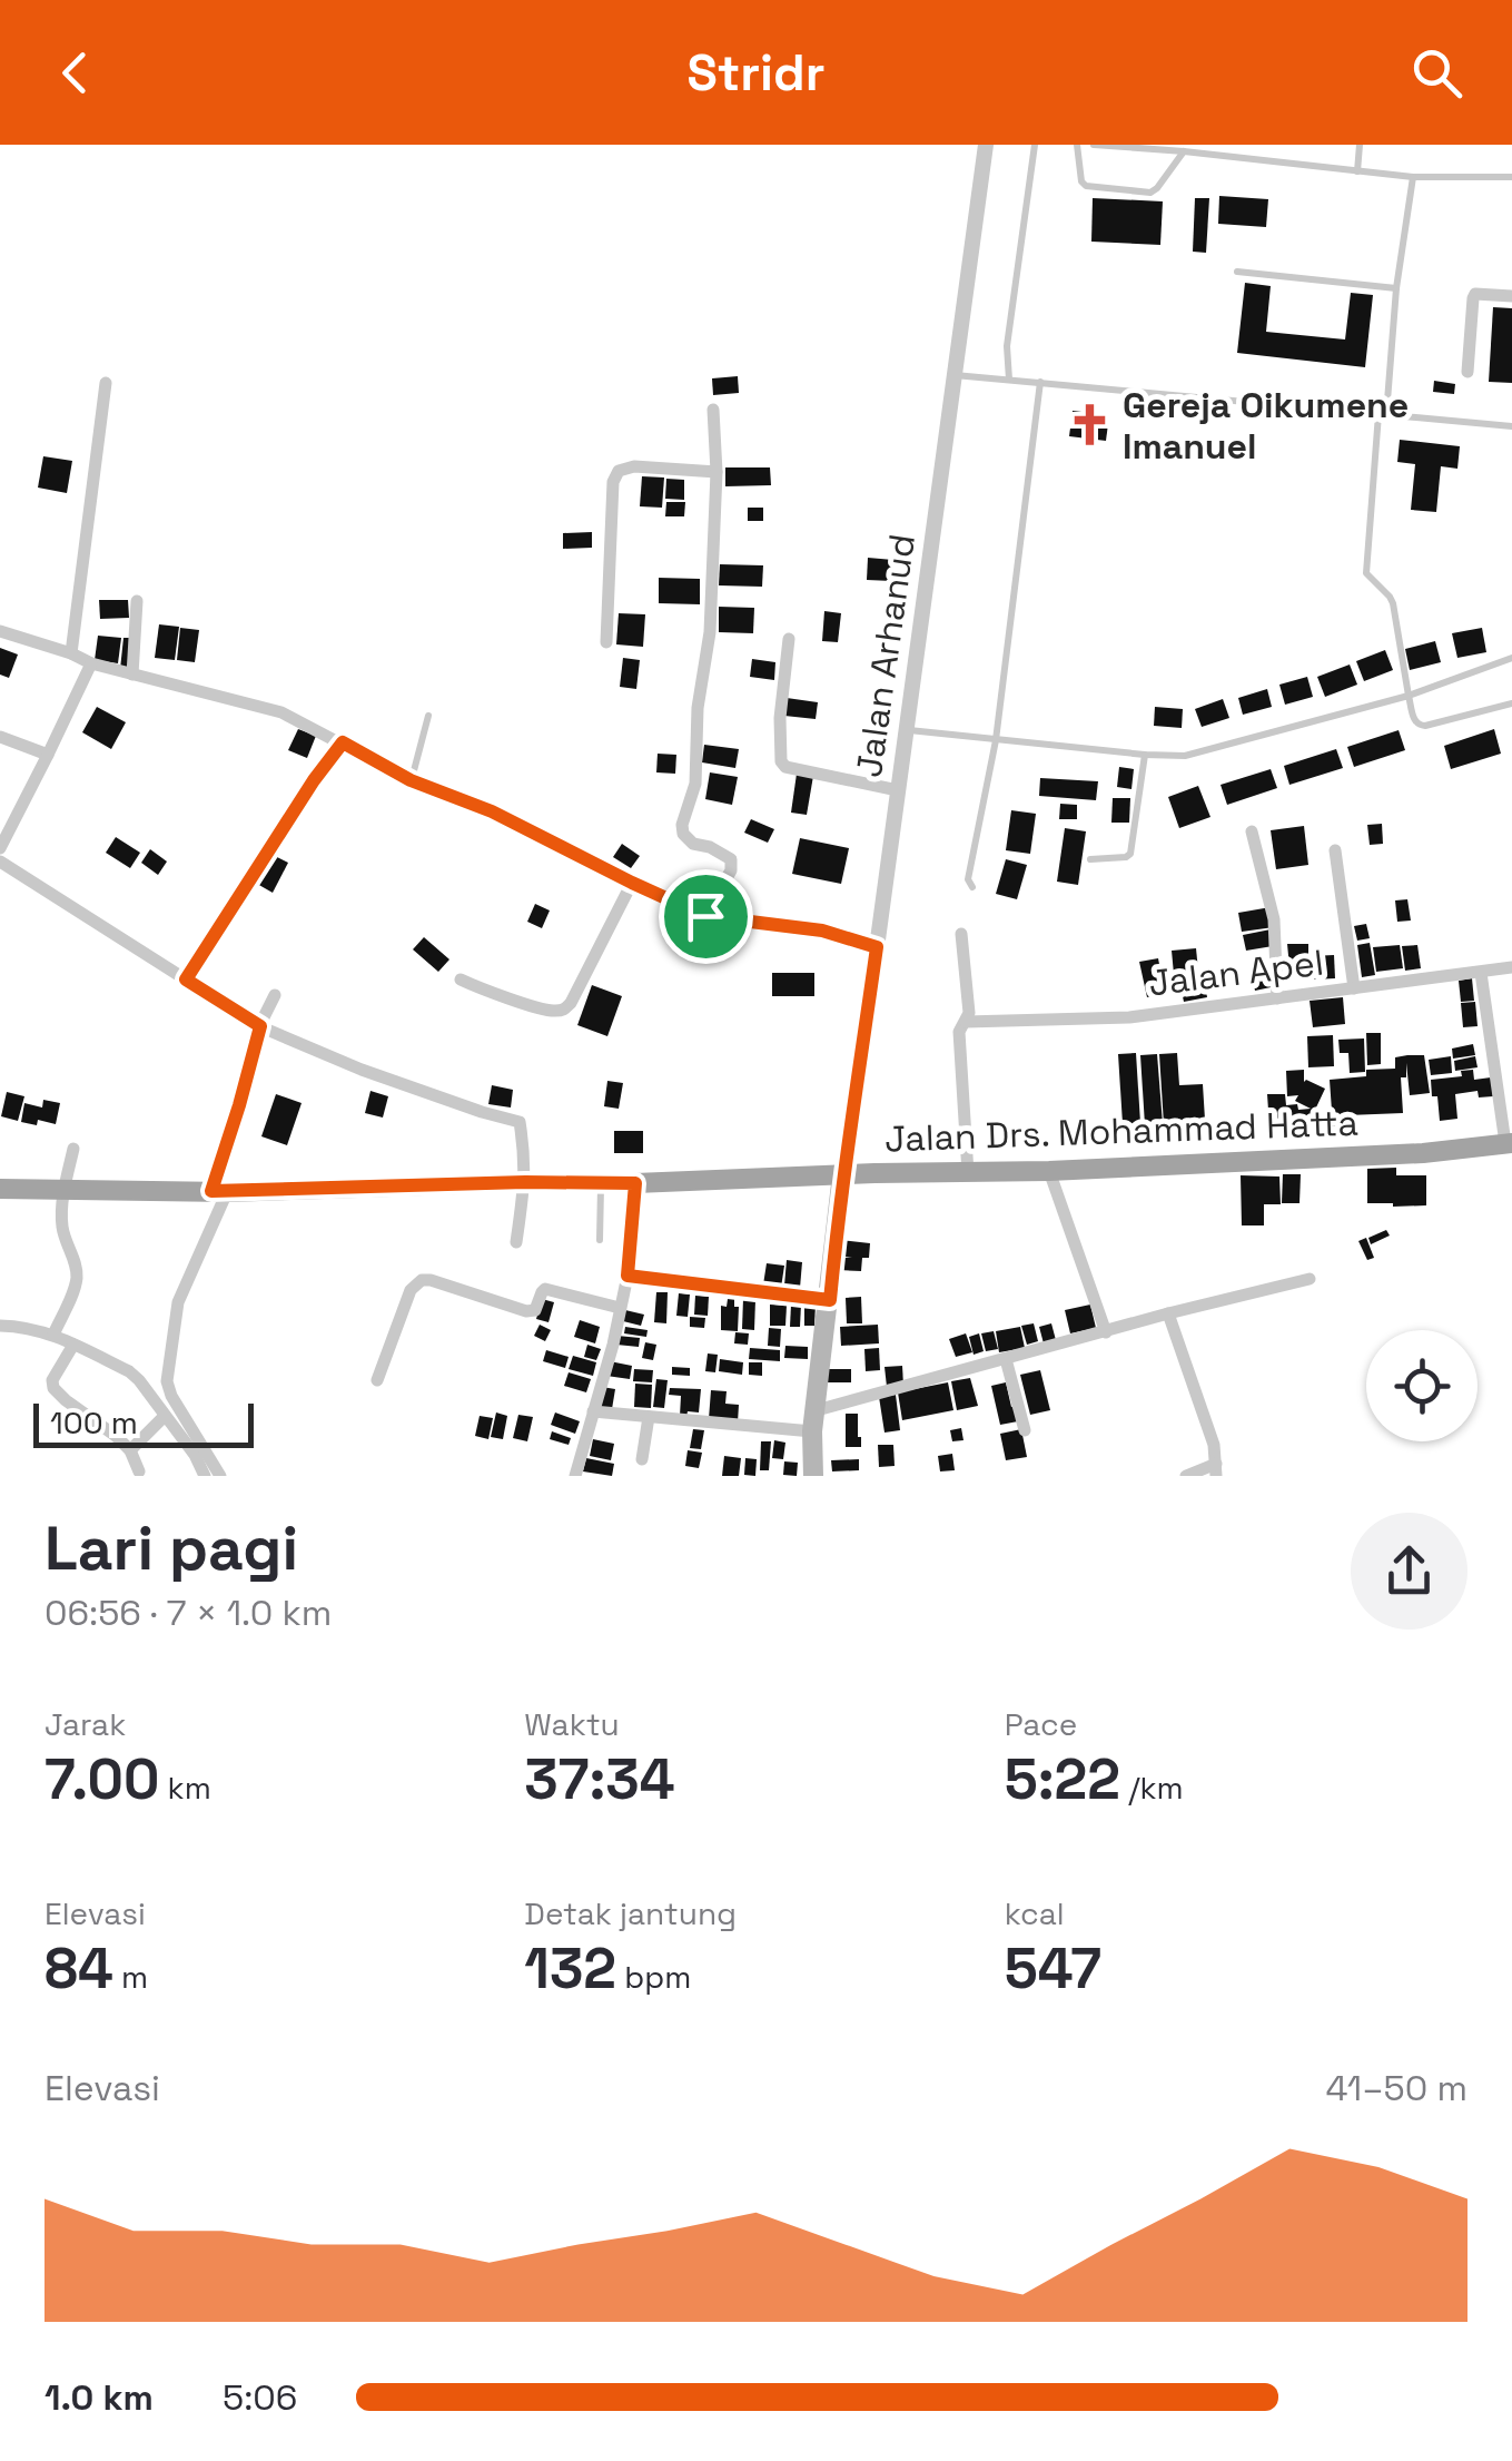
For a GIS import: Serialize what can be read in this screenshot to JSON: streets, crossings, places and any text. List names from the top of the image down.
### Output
{
  "streets": {
    "main road": ["Jalan Drs. Mohammad Hatta"],
    "street": ["Jalan Arhanud", "Jalan Apel"]
  },
  "crossings": [
    ["Jalan Arhanud", "Jalan Drs. Mohammad Hatta"]
  ],
  "places": {
    "church": ["Gereja Oikumene Imanuel"]
  },
  "scale_bar": "100 m",
  "page": {
    "header": "Stridr",
    "scale": "100 m",
    "heading": ["Lari pagi", "06:56 · 7 × 1.0 km"],
    "stats": [
      ["Jarak", "7.00 km"],
      ["Waktu", "37:34"],
      ["Pace", "5:22 /km"],
      ["Elevasi", "84 m"],
      ["Detak jantung", "132 bpm"],
      ["kcal", "547"]
    ],
    "chart": ["Elevasi", "41–50 m"],
    "list": [
      {
        "name": "1.0 km",
        "note": "5:06"
      }
    ]
  }
}
